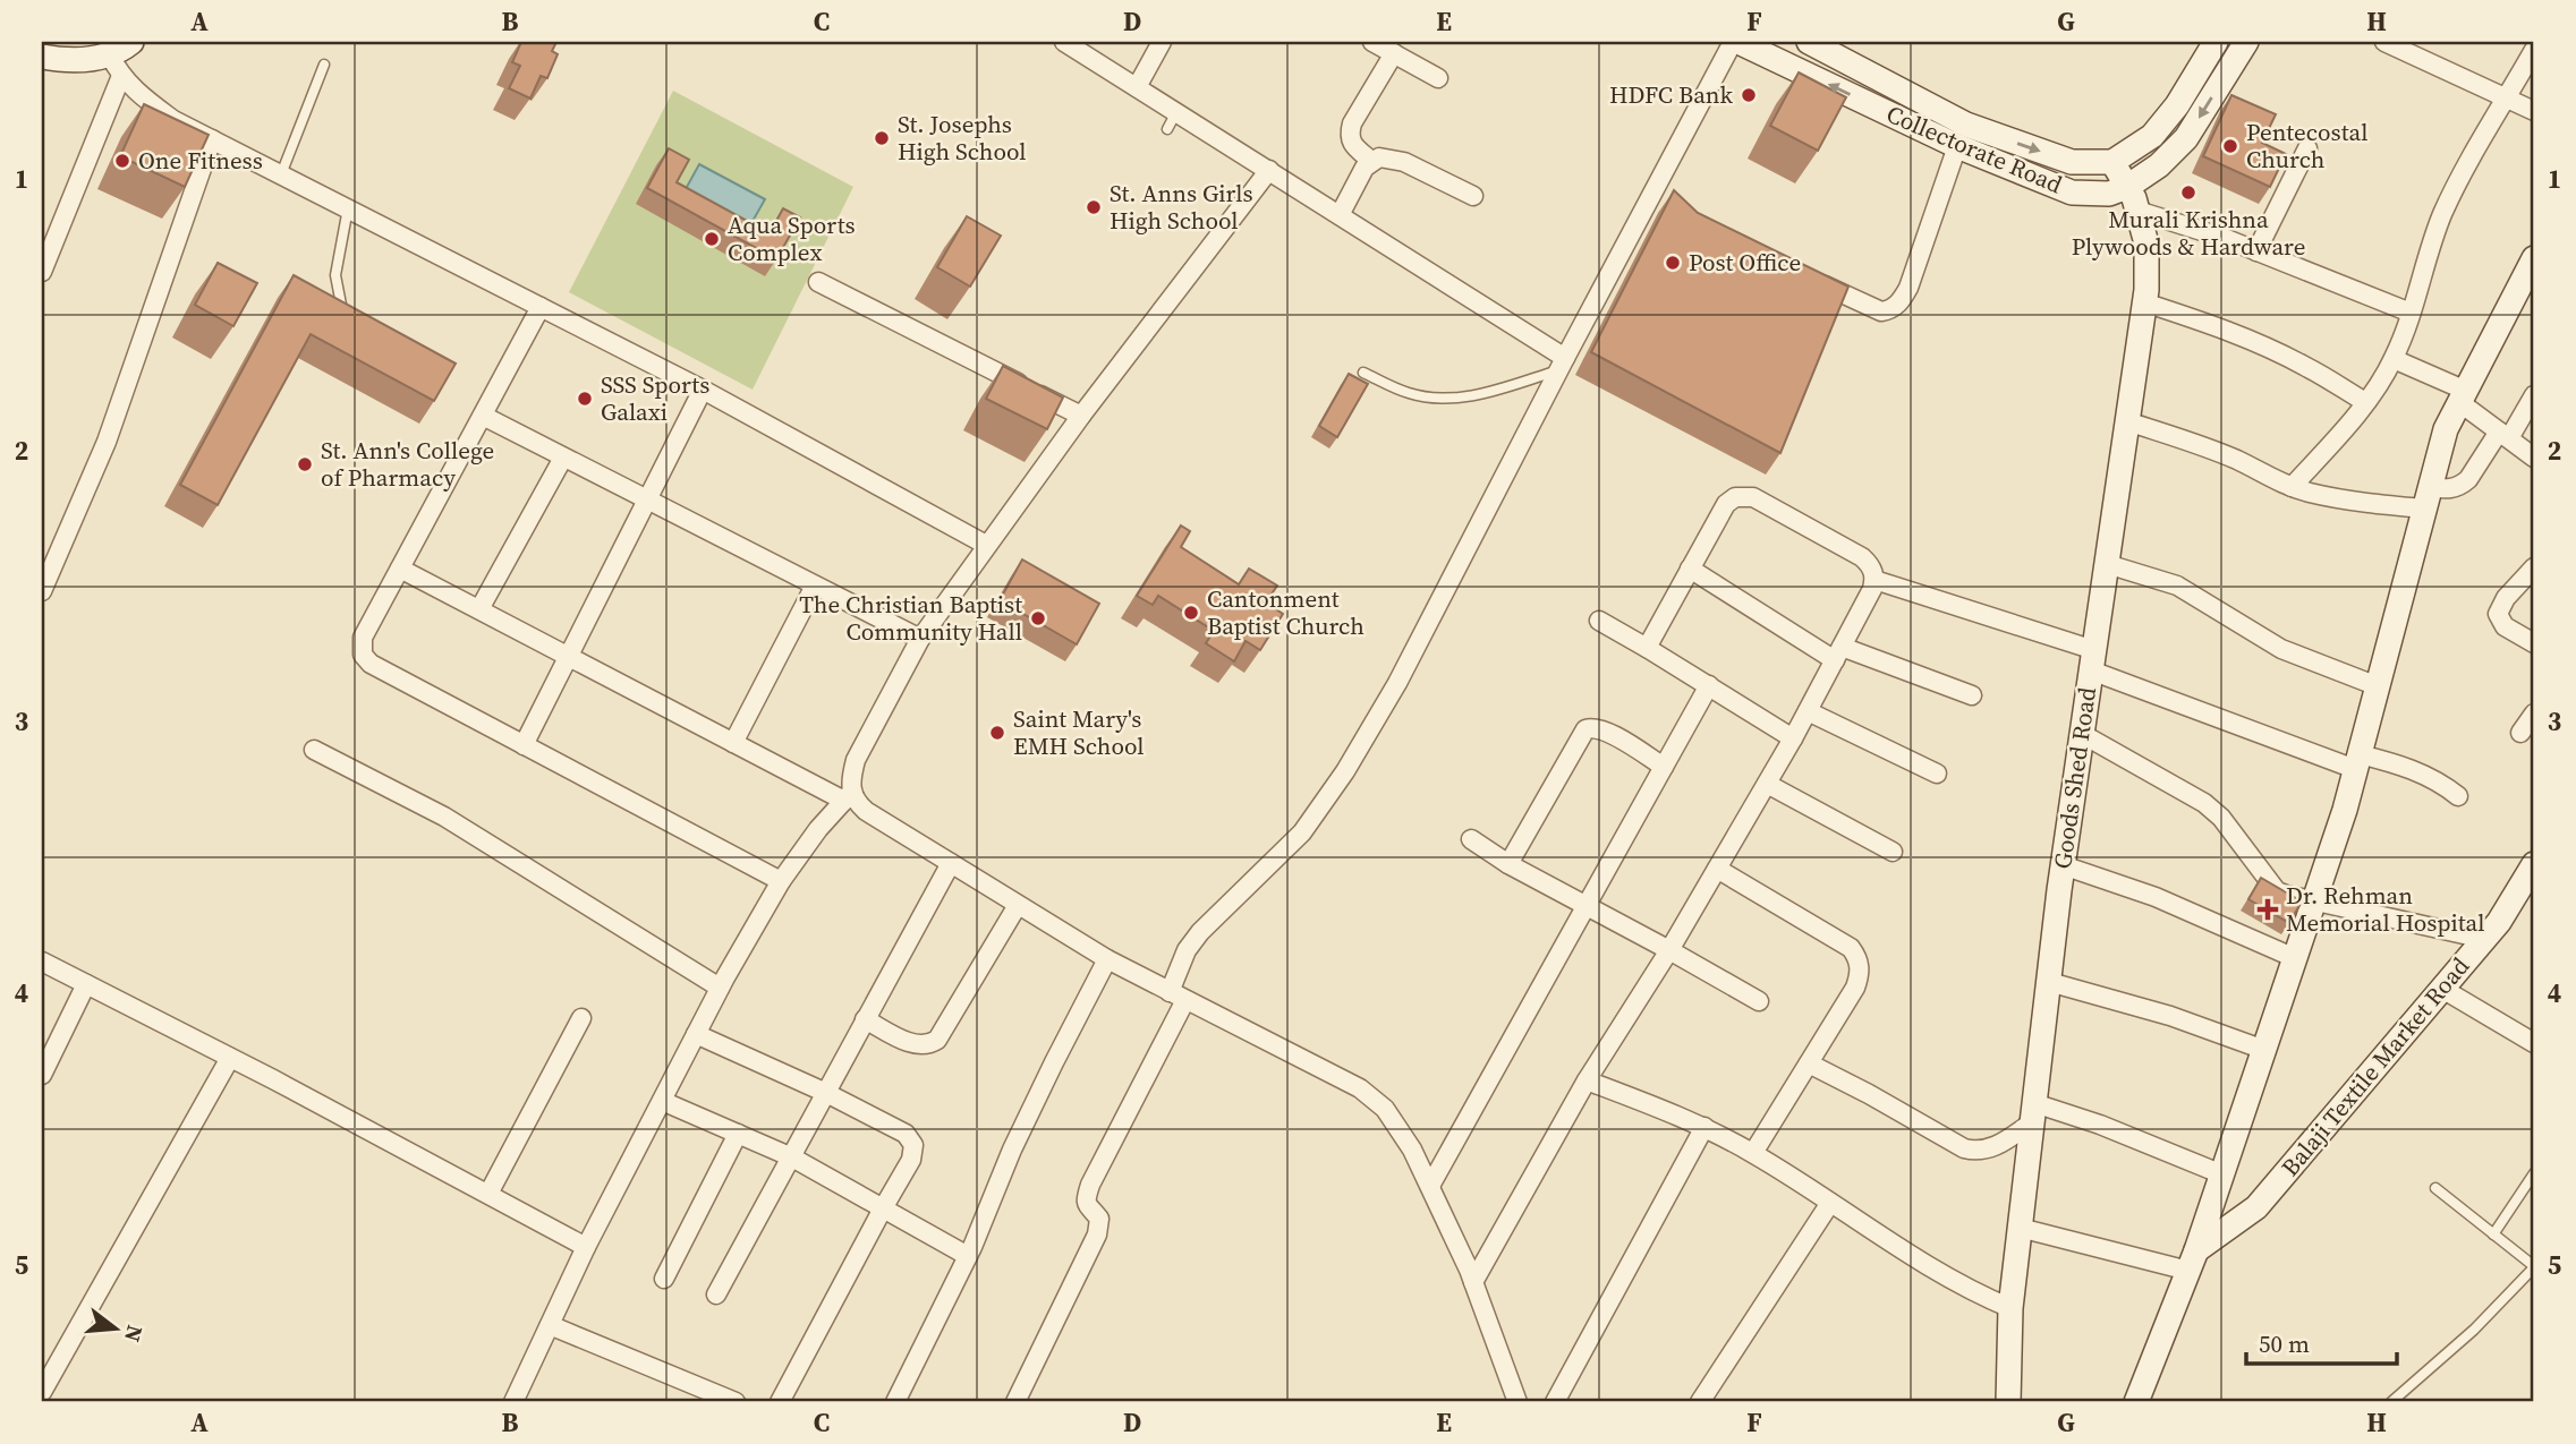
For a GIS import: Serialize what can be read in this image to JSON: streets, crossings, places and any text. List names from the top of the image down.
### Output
{
  "streets": {
    "street": ["Collectorate Road", "Goods Shed Road", "Balaji Textile Market Road"]
  },
  "crossings": [
    ["Collectorate Road", "Goods Shed Road"]
  ],
  "places": {
    "other": [
      "HDFC Bank",
      "St. Josephs High School",
      "Pentecostal Church",
      "One Fitness",
      "Murali Krishna Plywoods & Hardware",
      "St. Anns Girls High School",
      "Aqua Sports Complex",
      "Post Office",
      "SSS Sports Galaxi",
      "St. Ann's College of Pharmacy",
      "Cantonment Baptist Church",
      "The Christian Baptist Community Hall",
      "Saint Mary's EMH School"
    ],
    "health": ["Dr. Rehman Memorial Hospital"]
  },
  "scale_bar": "50 m",
  "north": "right",
  "grid": {
    "columns": [
      "A",
      "B",
      "C",
      "D",
      "E",
      "F",
      "G",
      "H"
    ],
    "rows": [
      "1",
      "2",
      "3",
      "4",
      "5"
    ]
  }
}
